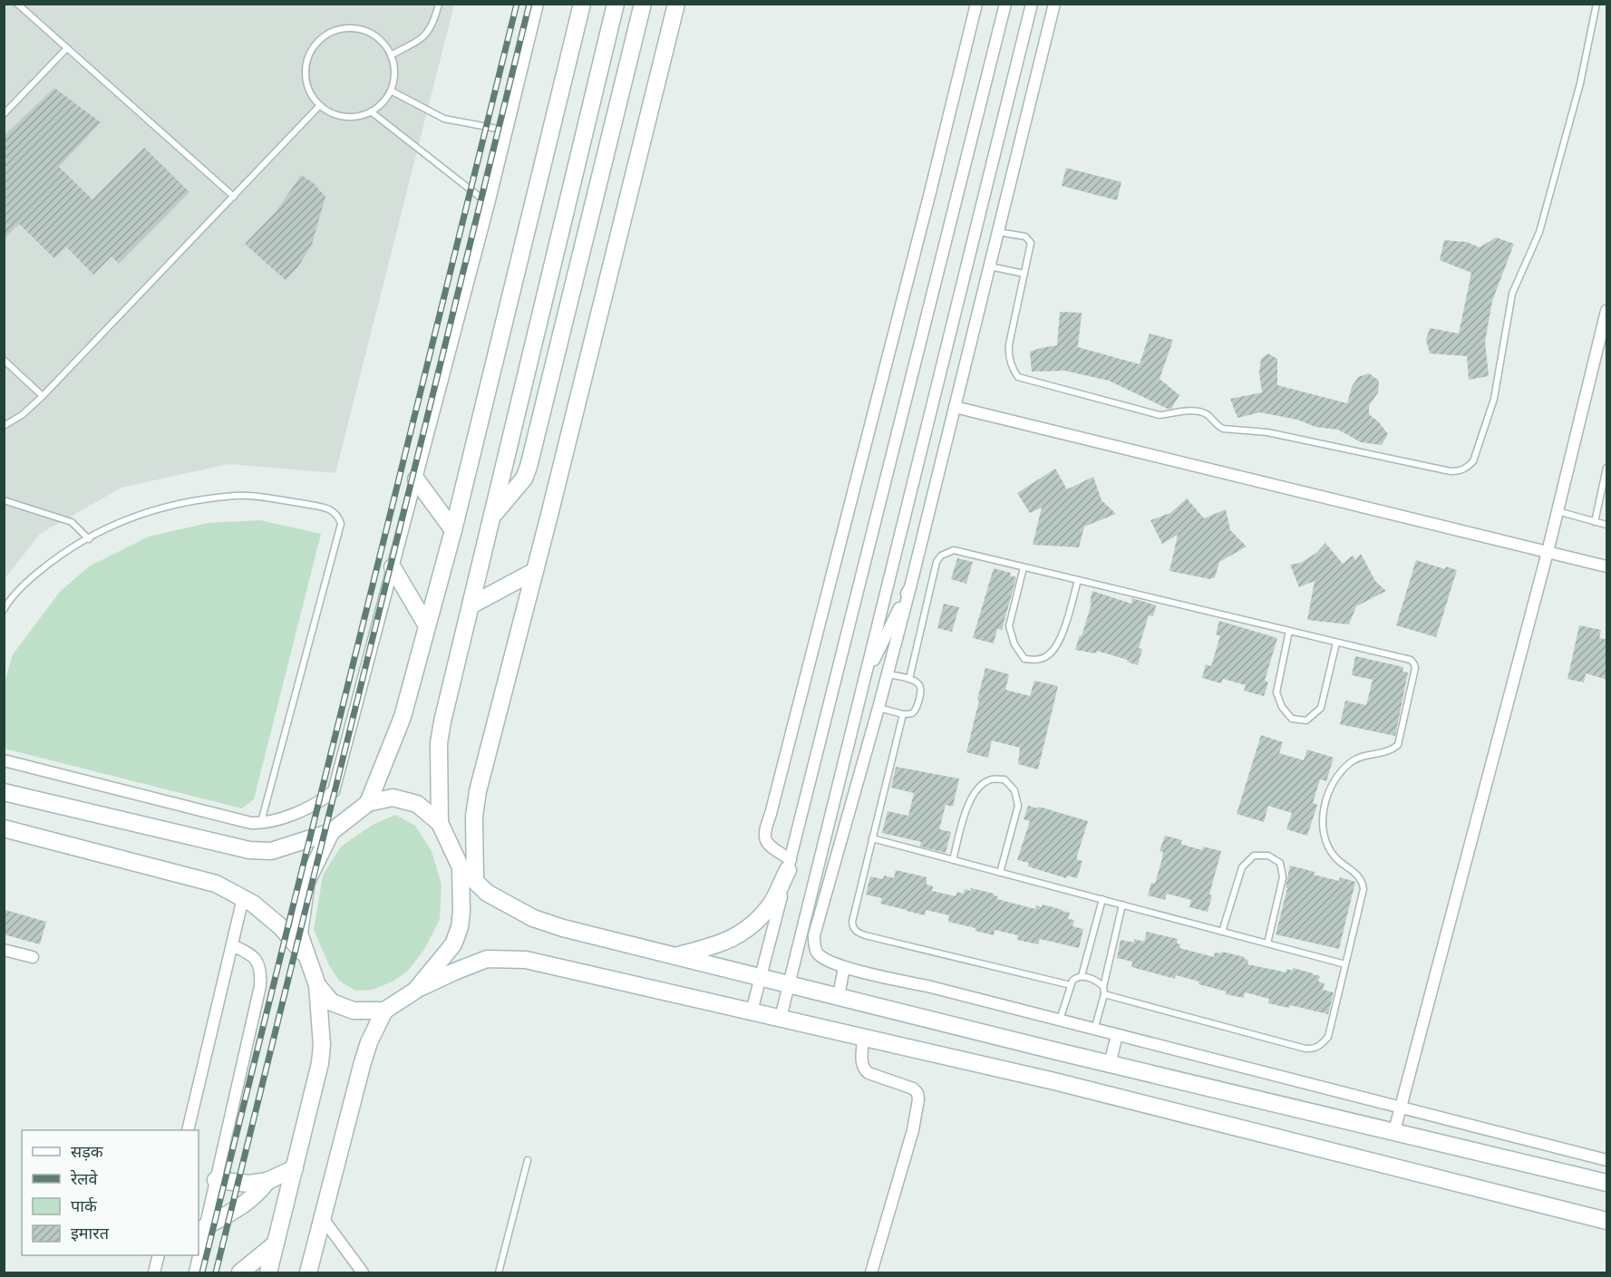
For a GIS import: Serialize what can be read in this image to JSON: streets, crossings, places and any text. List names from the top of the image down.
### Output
{
  "legend": [
    "सड़क",
    "रेलवे",
    "पार्क",
    "इमारत"
  ]
}
